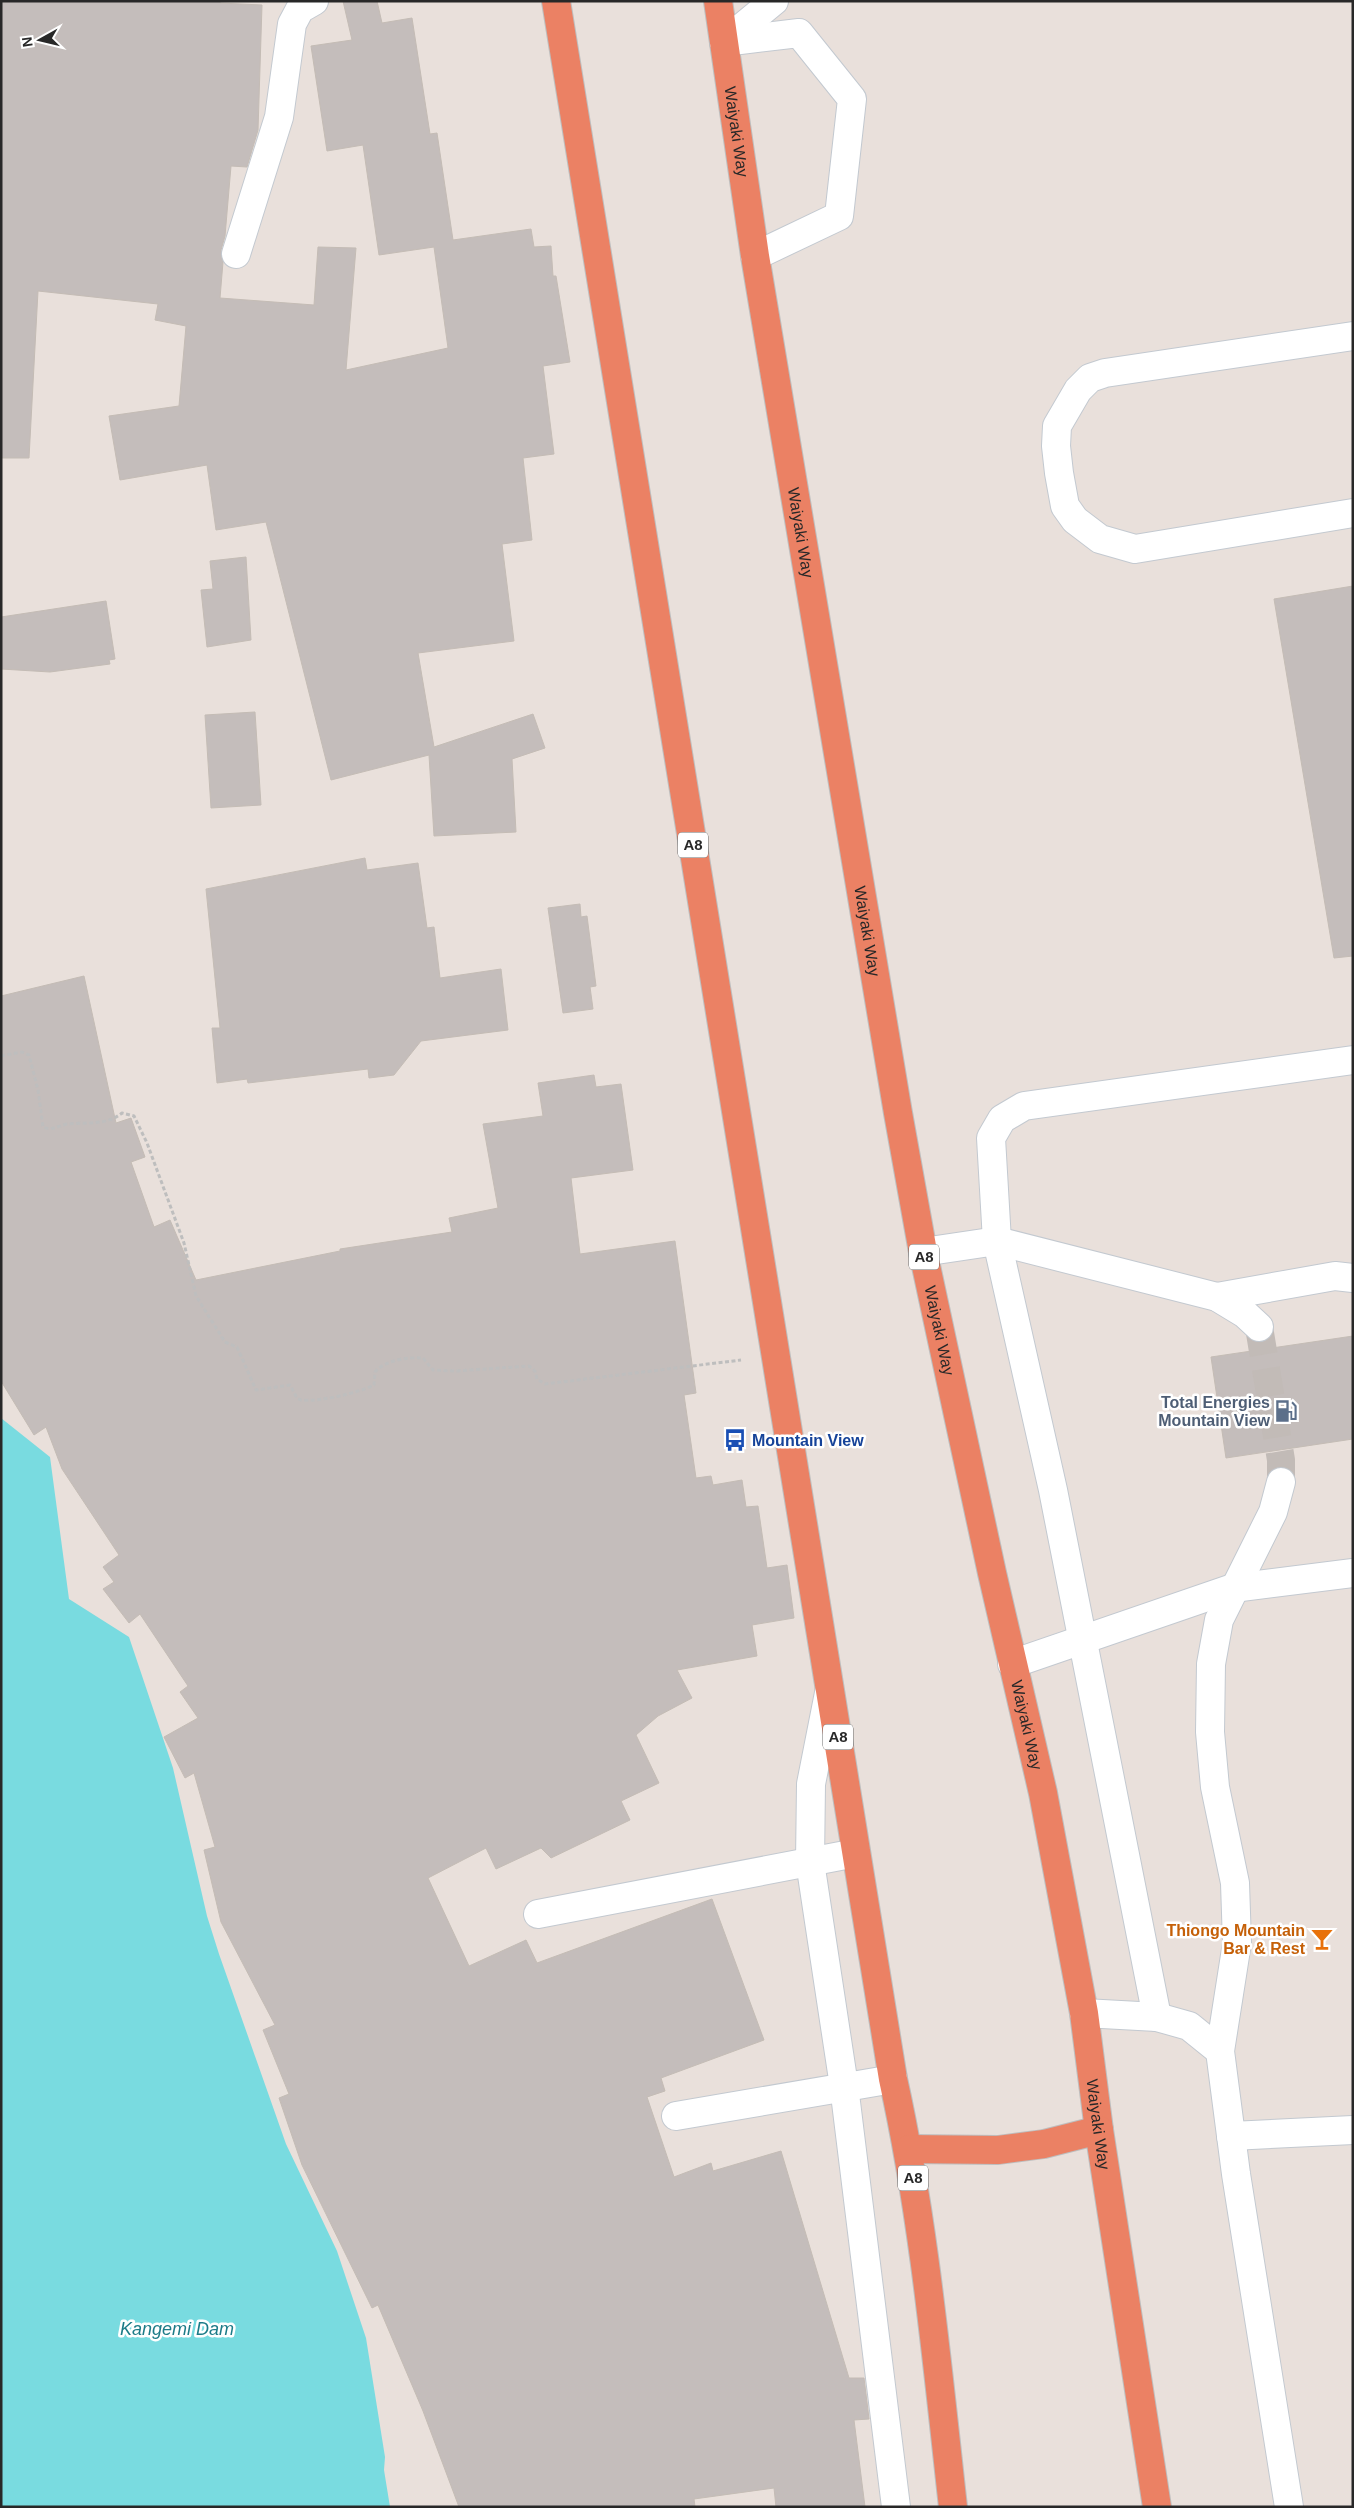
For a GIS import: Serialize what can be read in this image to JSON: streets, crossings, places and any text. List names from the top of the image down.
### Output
{
  "streets": {
    "highway": ["Waiyaki Way", "A8"]
  },
  "water": ["Kangemi Dam"],
  "places": {
    "fuel station": ["Total Energies Mountain View"],
    "bus stop": ["Mountain View"],
    "bar": ["Thiongo Mountain Bar & Rest"]
  },
  "north": "left"
}
